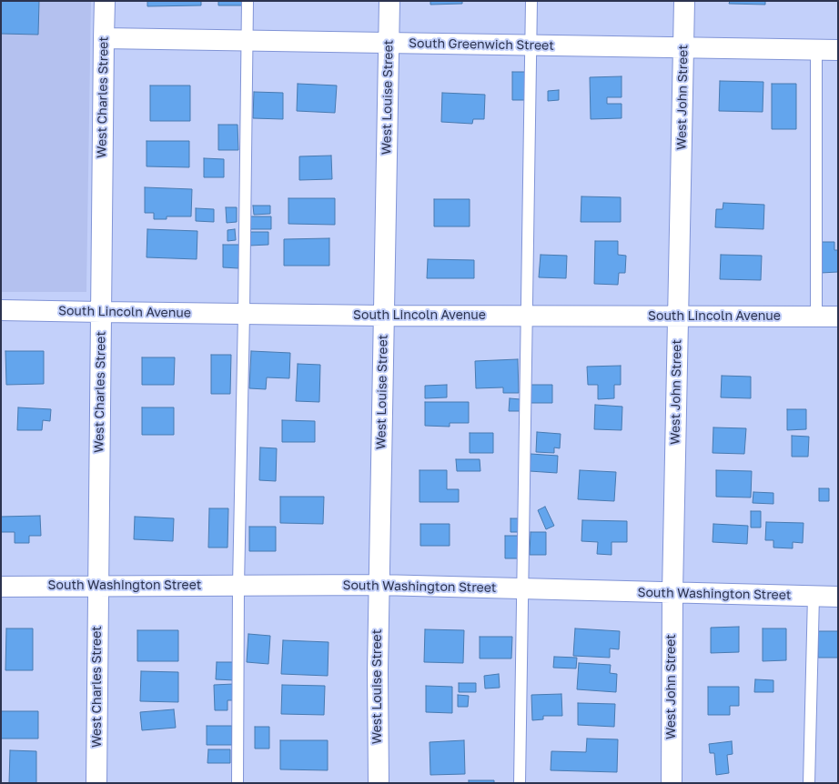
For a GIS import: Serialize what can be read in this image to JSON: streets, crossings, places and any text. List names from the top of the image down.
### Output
{
  "streets": {
    "street": [
      "South Greenwich Street",
      "West Charles Street",
      "West Louise Street",
      "West John Street",
      "South Lincoln Avenue",
      "South Washington Street"
    ]
  },
  "crossings": [
    ["South Greenwich Street", "West Charles Street"],
    ["South Greenwich Street", "West Louise Street"],
    ["South Greenwich Street", "West John Street"],
    ["West Charles Street", "South Lincoln Avenue"],
    ["West Charles Street", "South Washington Street"],
    ["West Louise Street", "South Lincoln Avenue"],
    ["West Louise Street", "South Washington Street"],
    ["West John Street", "South Lincoln Avenue"],
    ["West John Street", "South Washington Street"]
  ]
}
